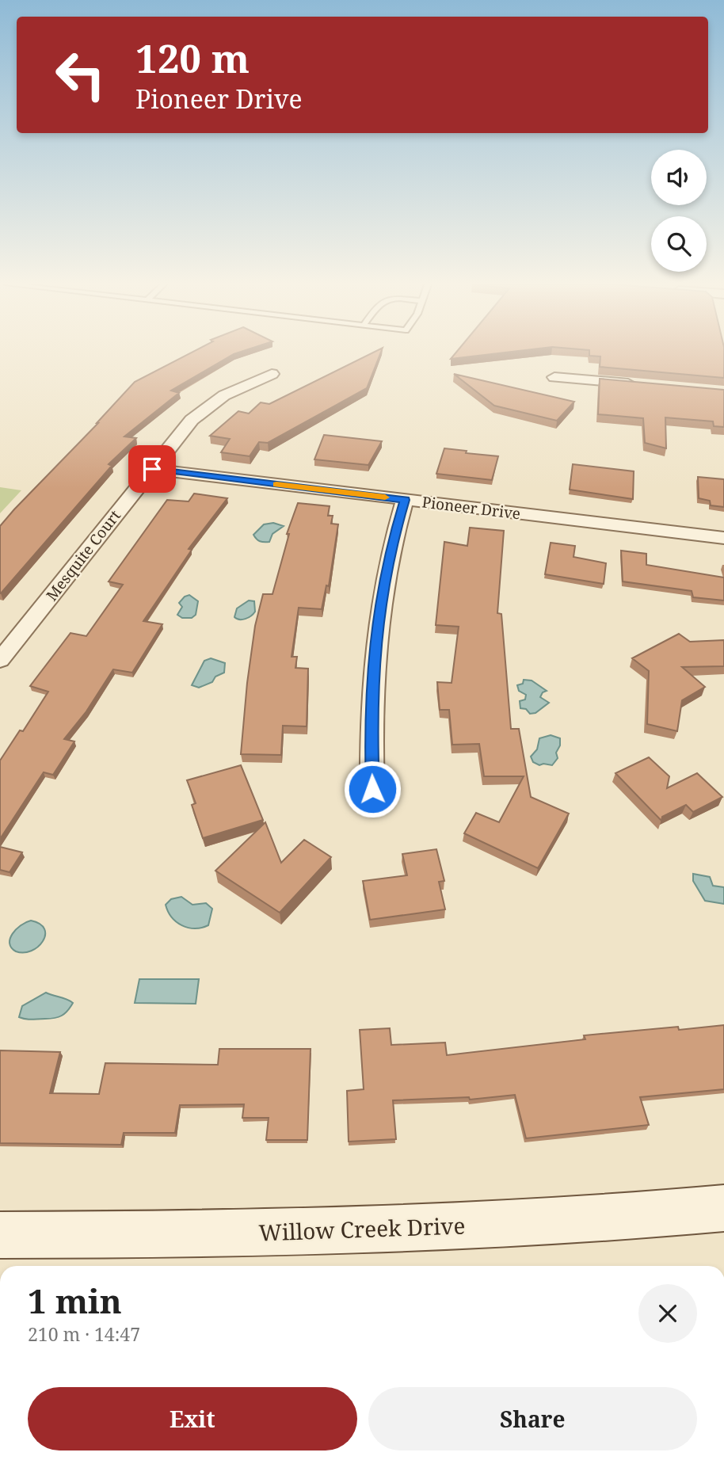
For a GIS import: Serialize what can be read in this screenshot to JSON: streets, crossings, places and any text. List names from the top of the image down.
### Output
{
  "streets": {
    "street": ["Pioneer Drive", "Mesquite Court", "Willow Creek Drive"]
  },
  "crossings": [
    ["Pioneer Drive", "Mesquite Court"]
  ],
  "page": {
    "turn": ["120 m", "Pioneer Drive"],
    "heading": ["1 min", "210 m · 14:47"],
    "buttons": ["Exit", "Share"]
  }
}
